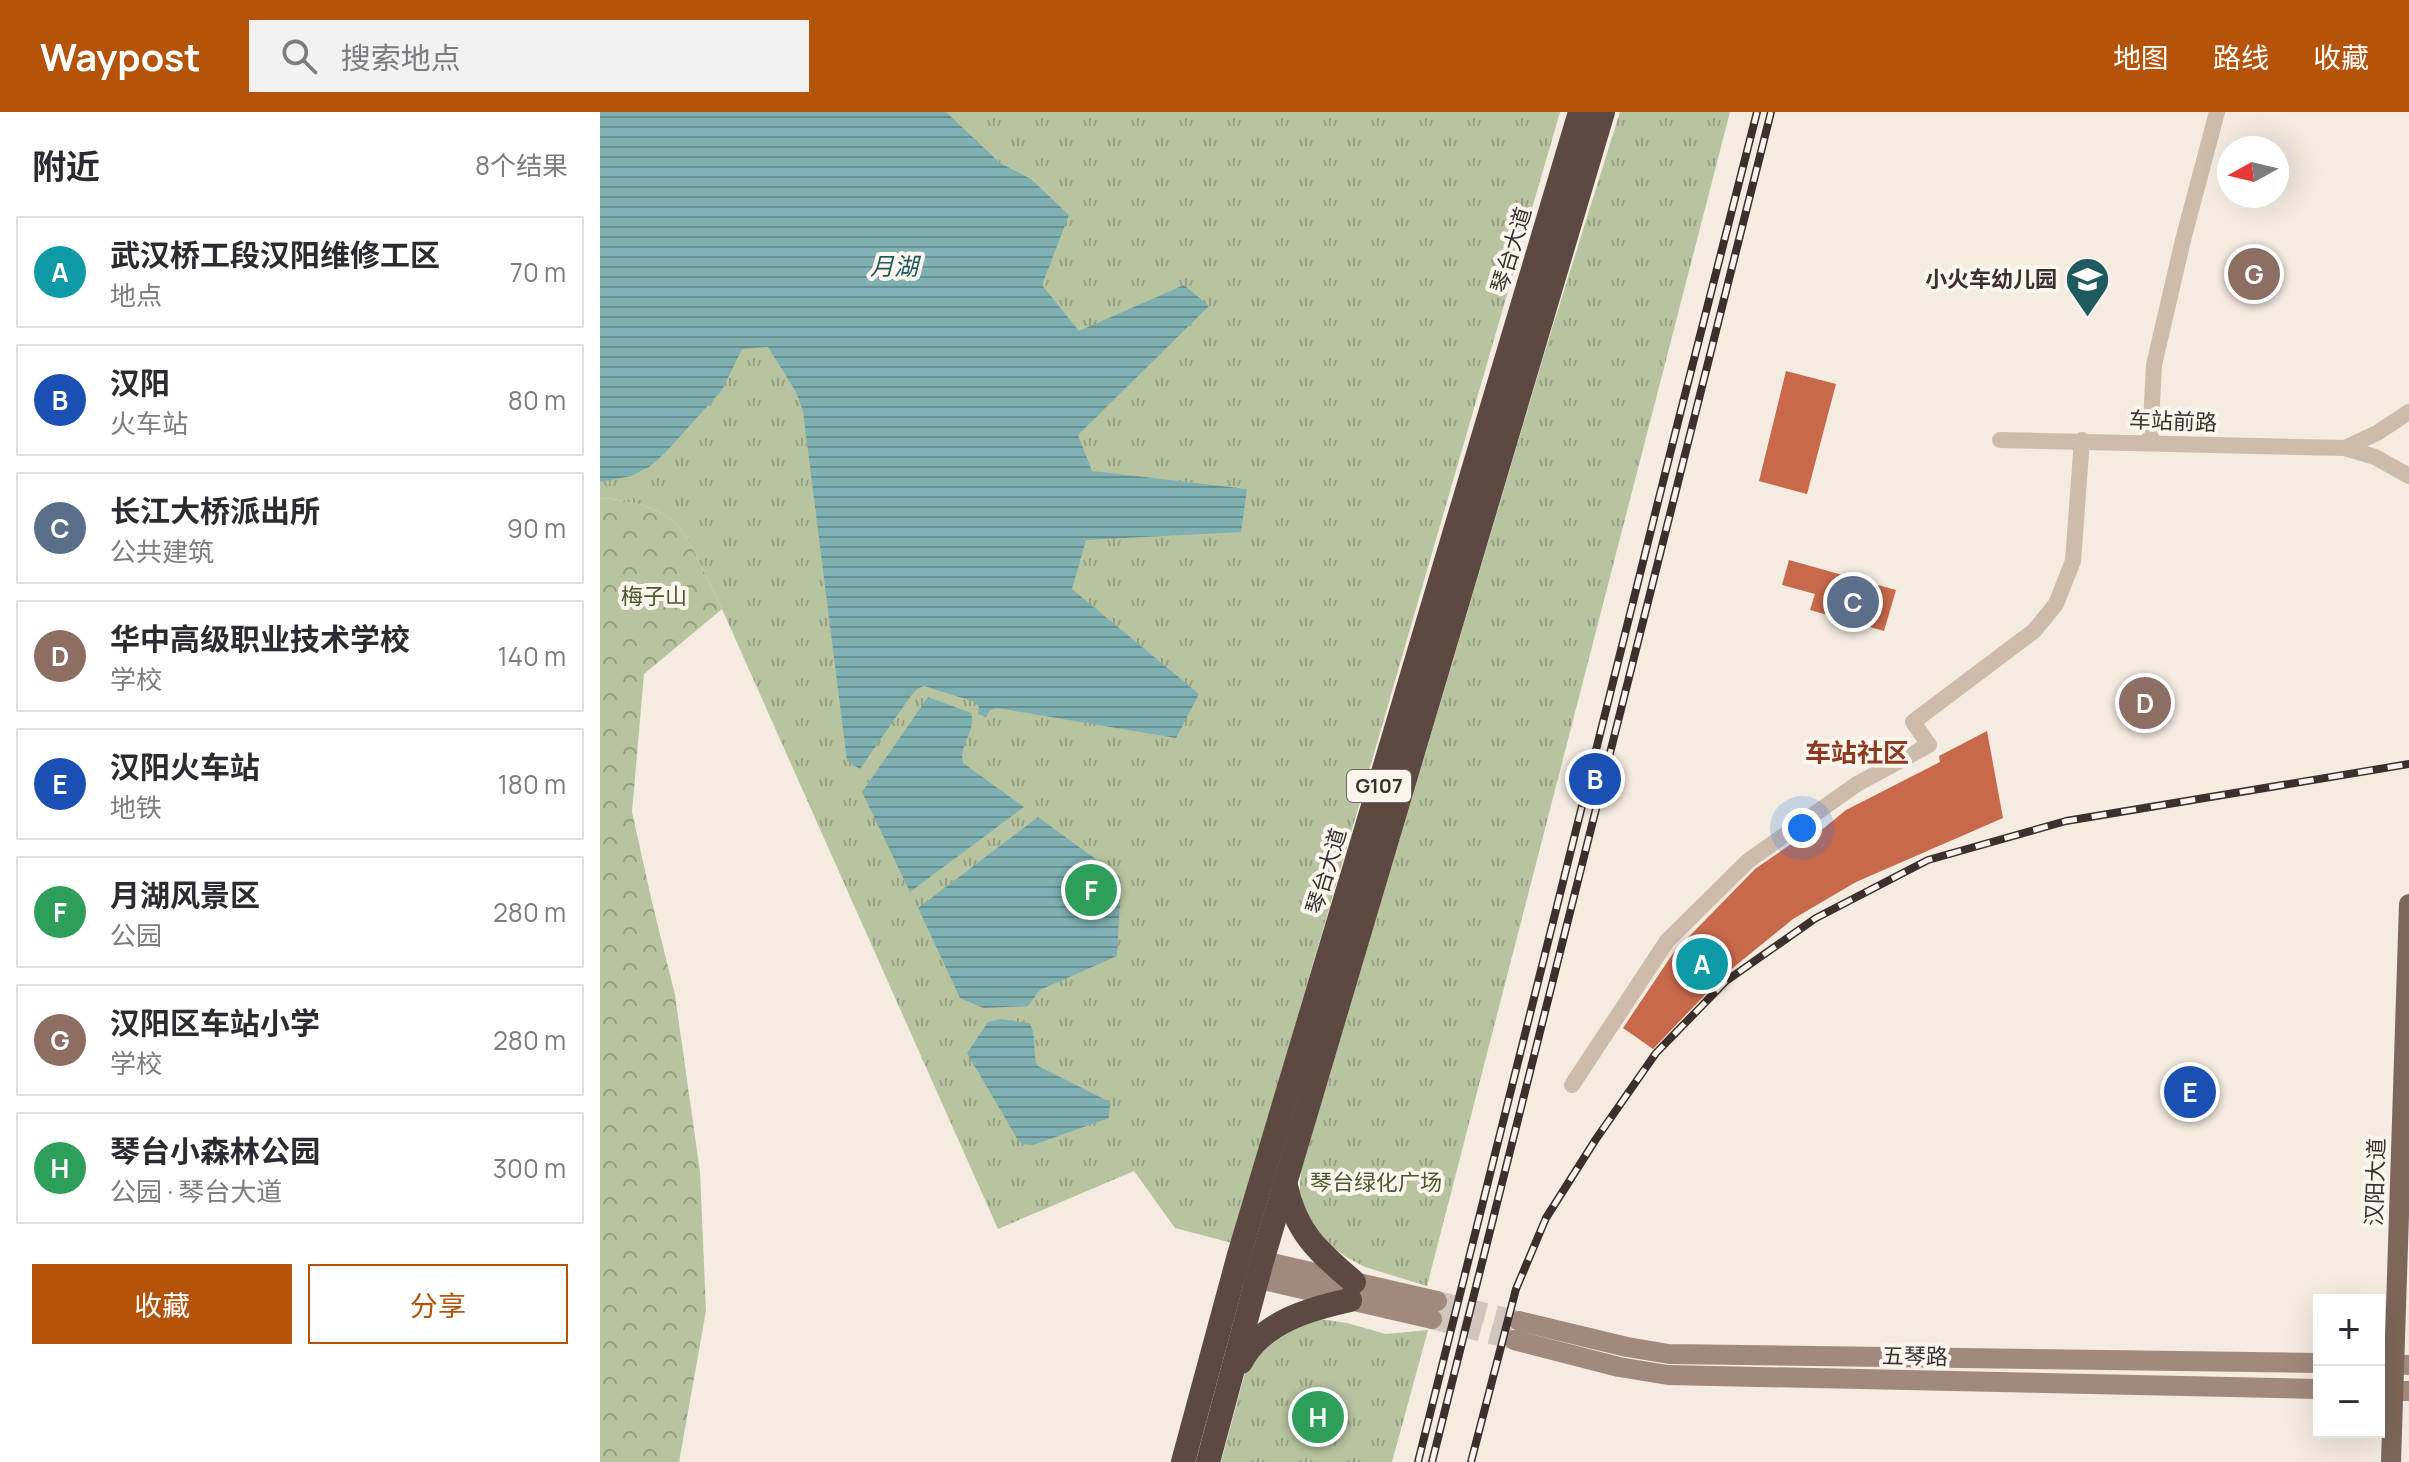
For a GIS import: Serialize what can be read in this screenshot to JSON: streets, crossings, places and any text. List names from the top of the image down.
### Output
{
  "streets": {
    "highway": ["琴台大道", "G107"],
    "main road": ["汉阳大道", "五琴路"],
    "street": ["车站前路"]
  },
  "districts": ["车站社区"],
  "water": ["月湖"],
  "parks": ["梅子山", "琴台绿化广场"],
  "places": {
    "school or university": ["小火车幼儿园"]
  },
  "north": "left",
  "page": {
    "header": "Waypost",
    "search": "搜索地点",
    "nav": ["地图", "路线", "收藏"],
    "heading": ["附近", "8个结果"],
    "list": [
      {
        "mark": "A",
        "name": "武汉桥工段汉阳维修工区",
        "note": "地点",
        "value": "70 m"
      },
      {
        "mark": "B",
        "name": "汉阳",
        "note": "火车站",
        "value": "80 m"
      },
      {
        "mark": "C",
        "name": "长江大桥派出所",
        "note": "公共建筑",
        "value": "90 m"
      },
      {
        "mark": "D",
        "name": "华中高级职业技术学校",
        "note": "学校",
        "value": "140 m"
      },
      {
        "mark": "E",
        "name": "汉阳火车站",
        "note": "地铁",
        "value": "180 m"
      },
      {
        "mark": "F",
        "name": "月湖风景区",
        "note": "公园",
        "value": "280 m"
      },
      {
        "mark": "G",
        "name": "汉阳区车站小学",
        "note": "学校",
        "value": "280 m"
      },
      {
        "mark": "H",
        "name": "琴台小森林公园",
        "note": "公园 · 琴台大道",
        "value": "300 m"
      }
    ],
    "pins": [
      "G",
      "C",
      "D",
      "B",
      "F",
      "A",
      "E",
      "H"
    ],
    "buttons": ["收藏", "分享"],
    "map_buttons": ["+", "−"]
  }
}
